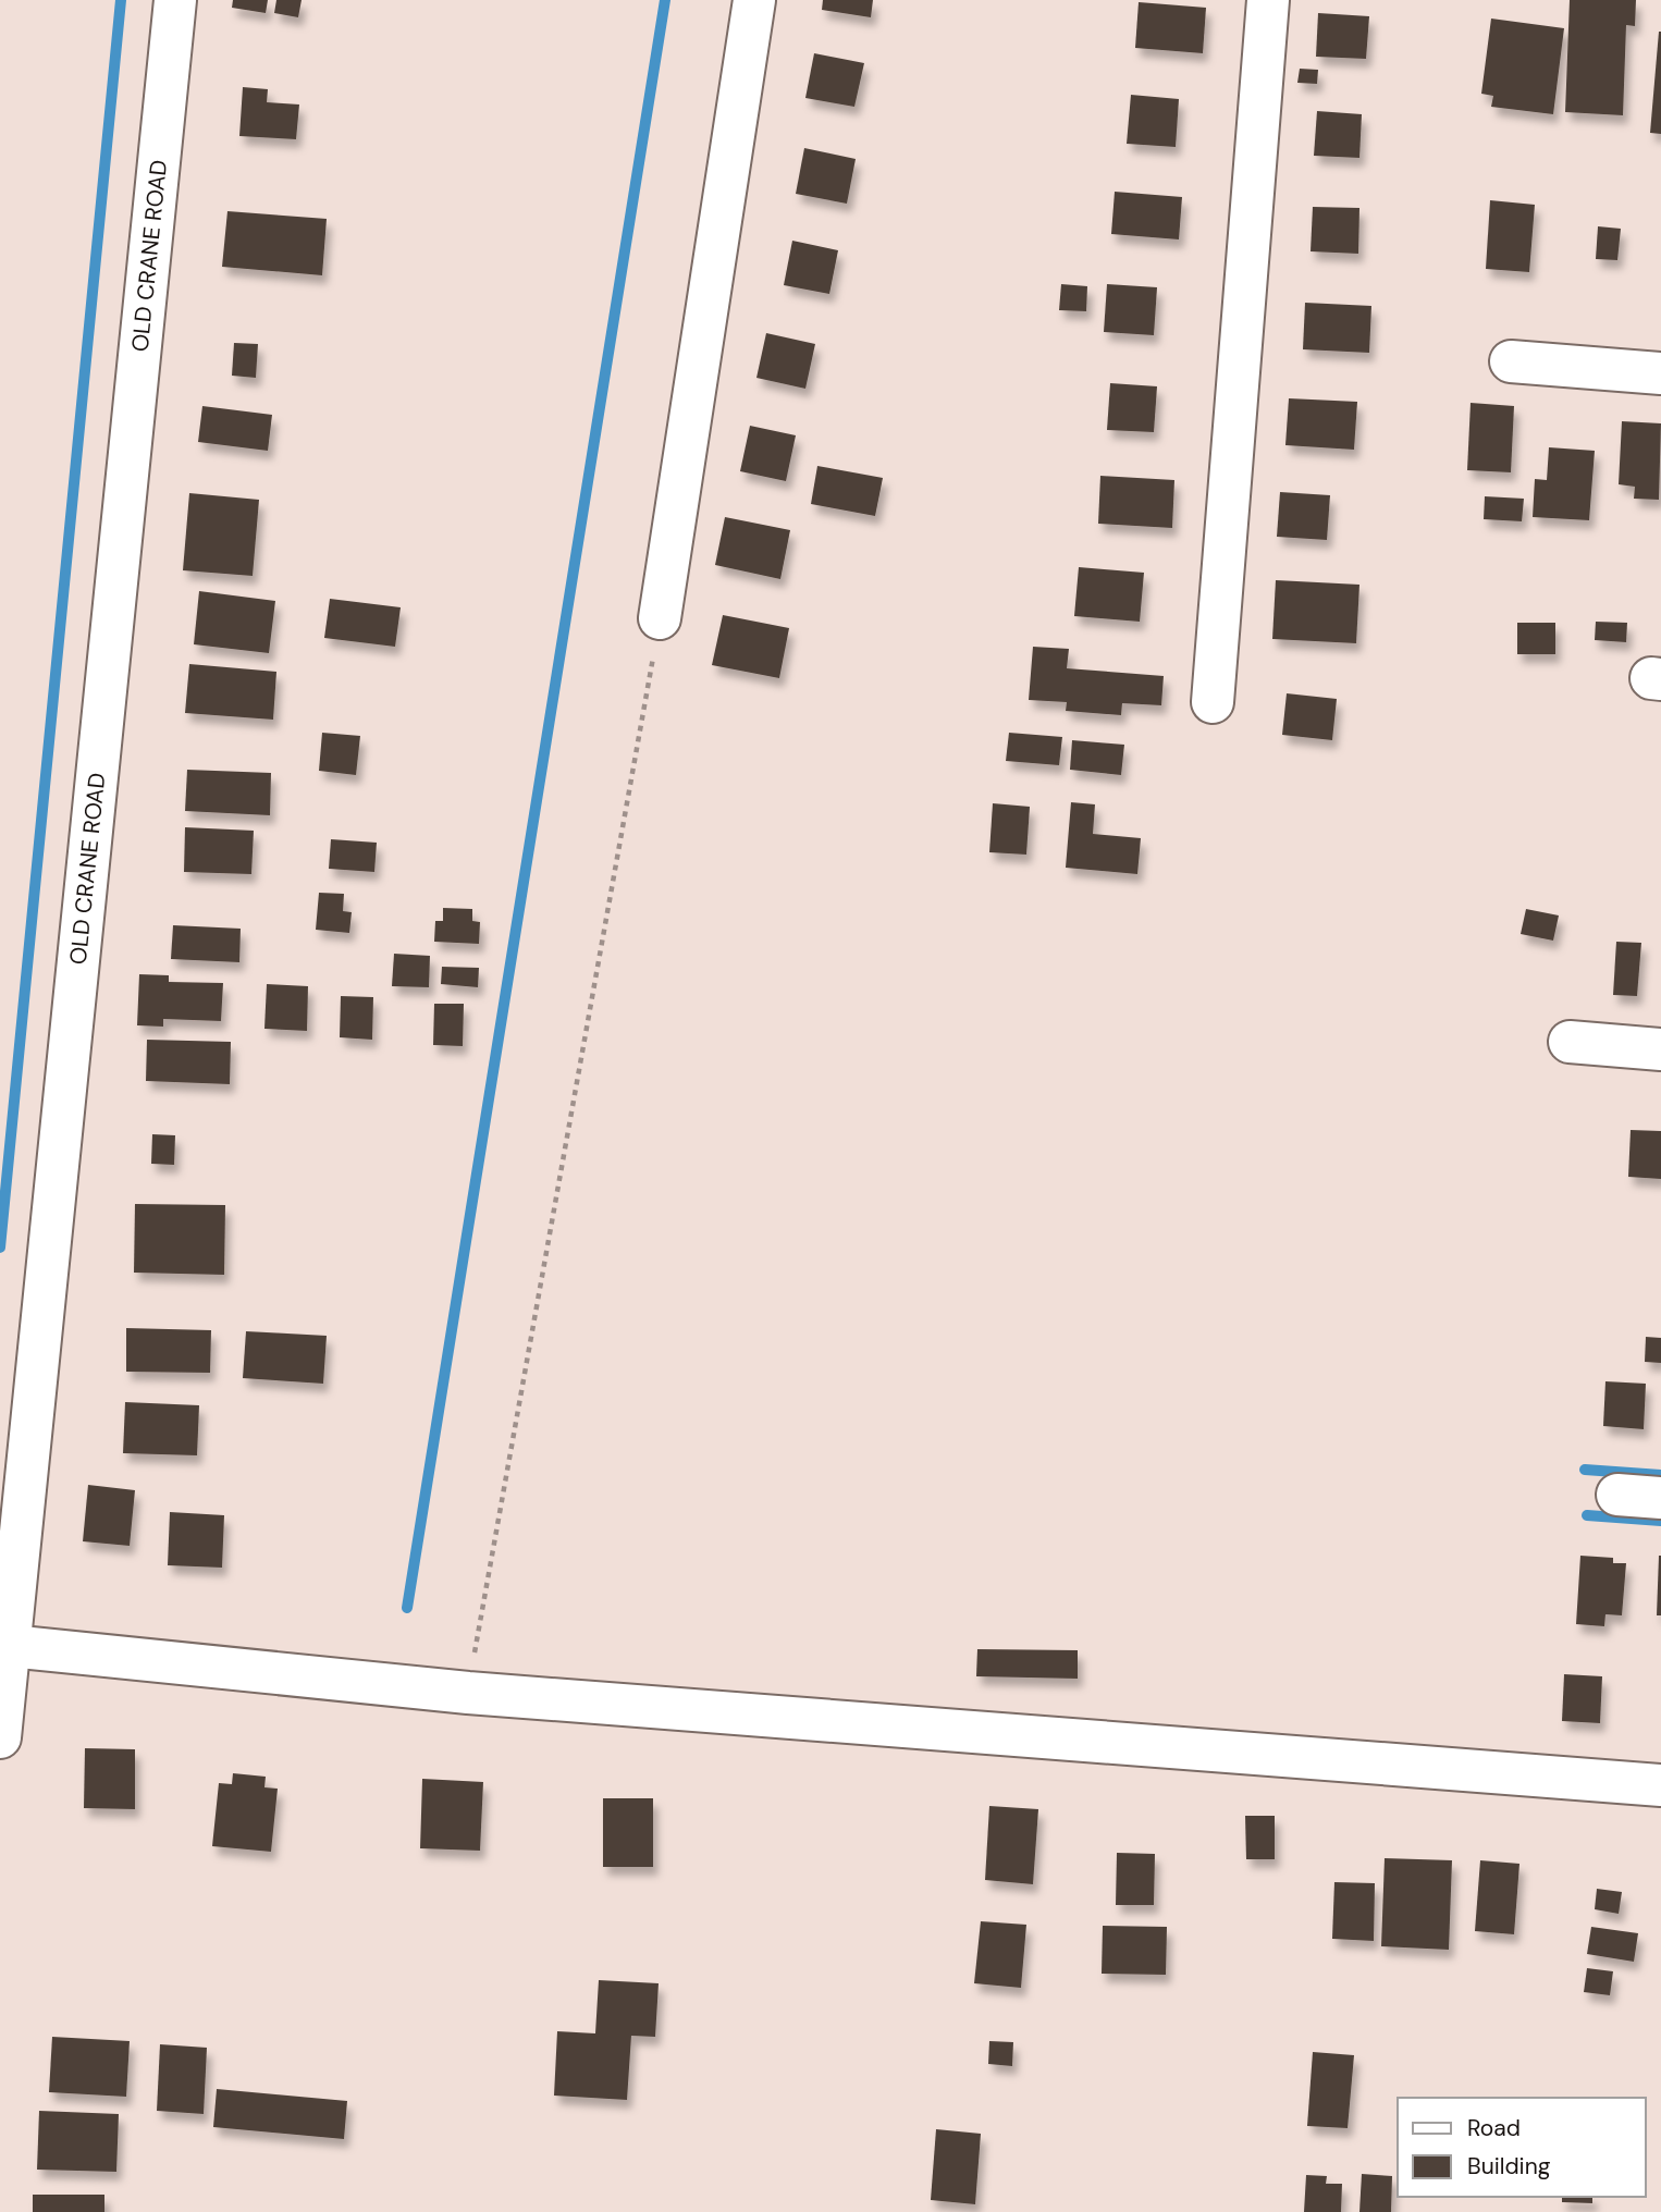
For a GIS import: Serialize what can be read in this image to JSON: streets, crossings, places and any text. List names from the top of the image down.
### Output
{
  "streets": {
    "street": ["OLD CRANE ROAD"]
  },
  "legend": ["Road", "Building"]
}
